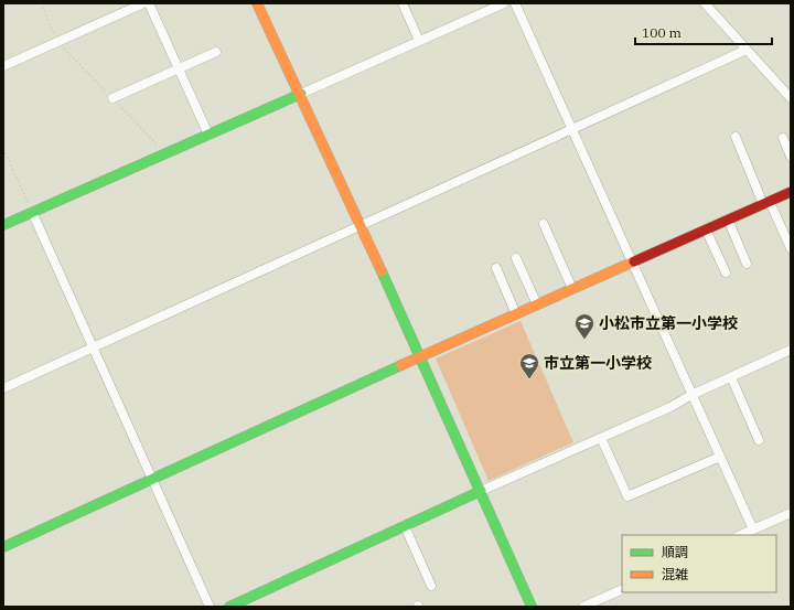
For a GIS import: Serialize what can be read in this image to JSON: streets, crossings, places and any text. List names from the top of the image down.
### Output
{
  "places": {
    "school or university": ["小松市立第一小学校", "市立第一小学校"]
  },
  "legend": ["順調", "混雑"],
  "scale_bar": "100 m"
}
